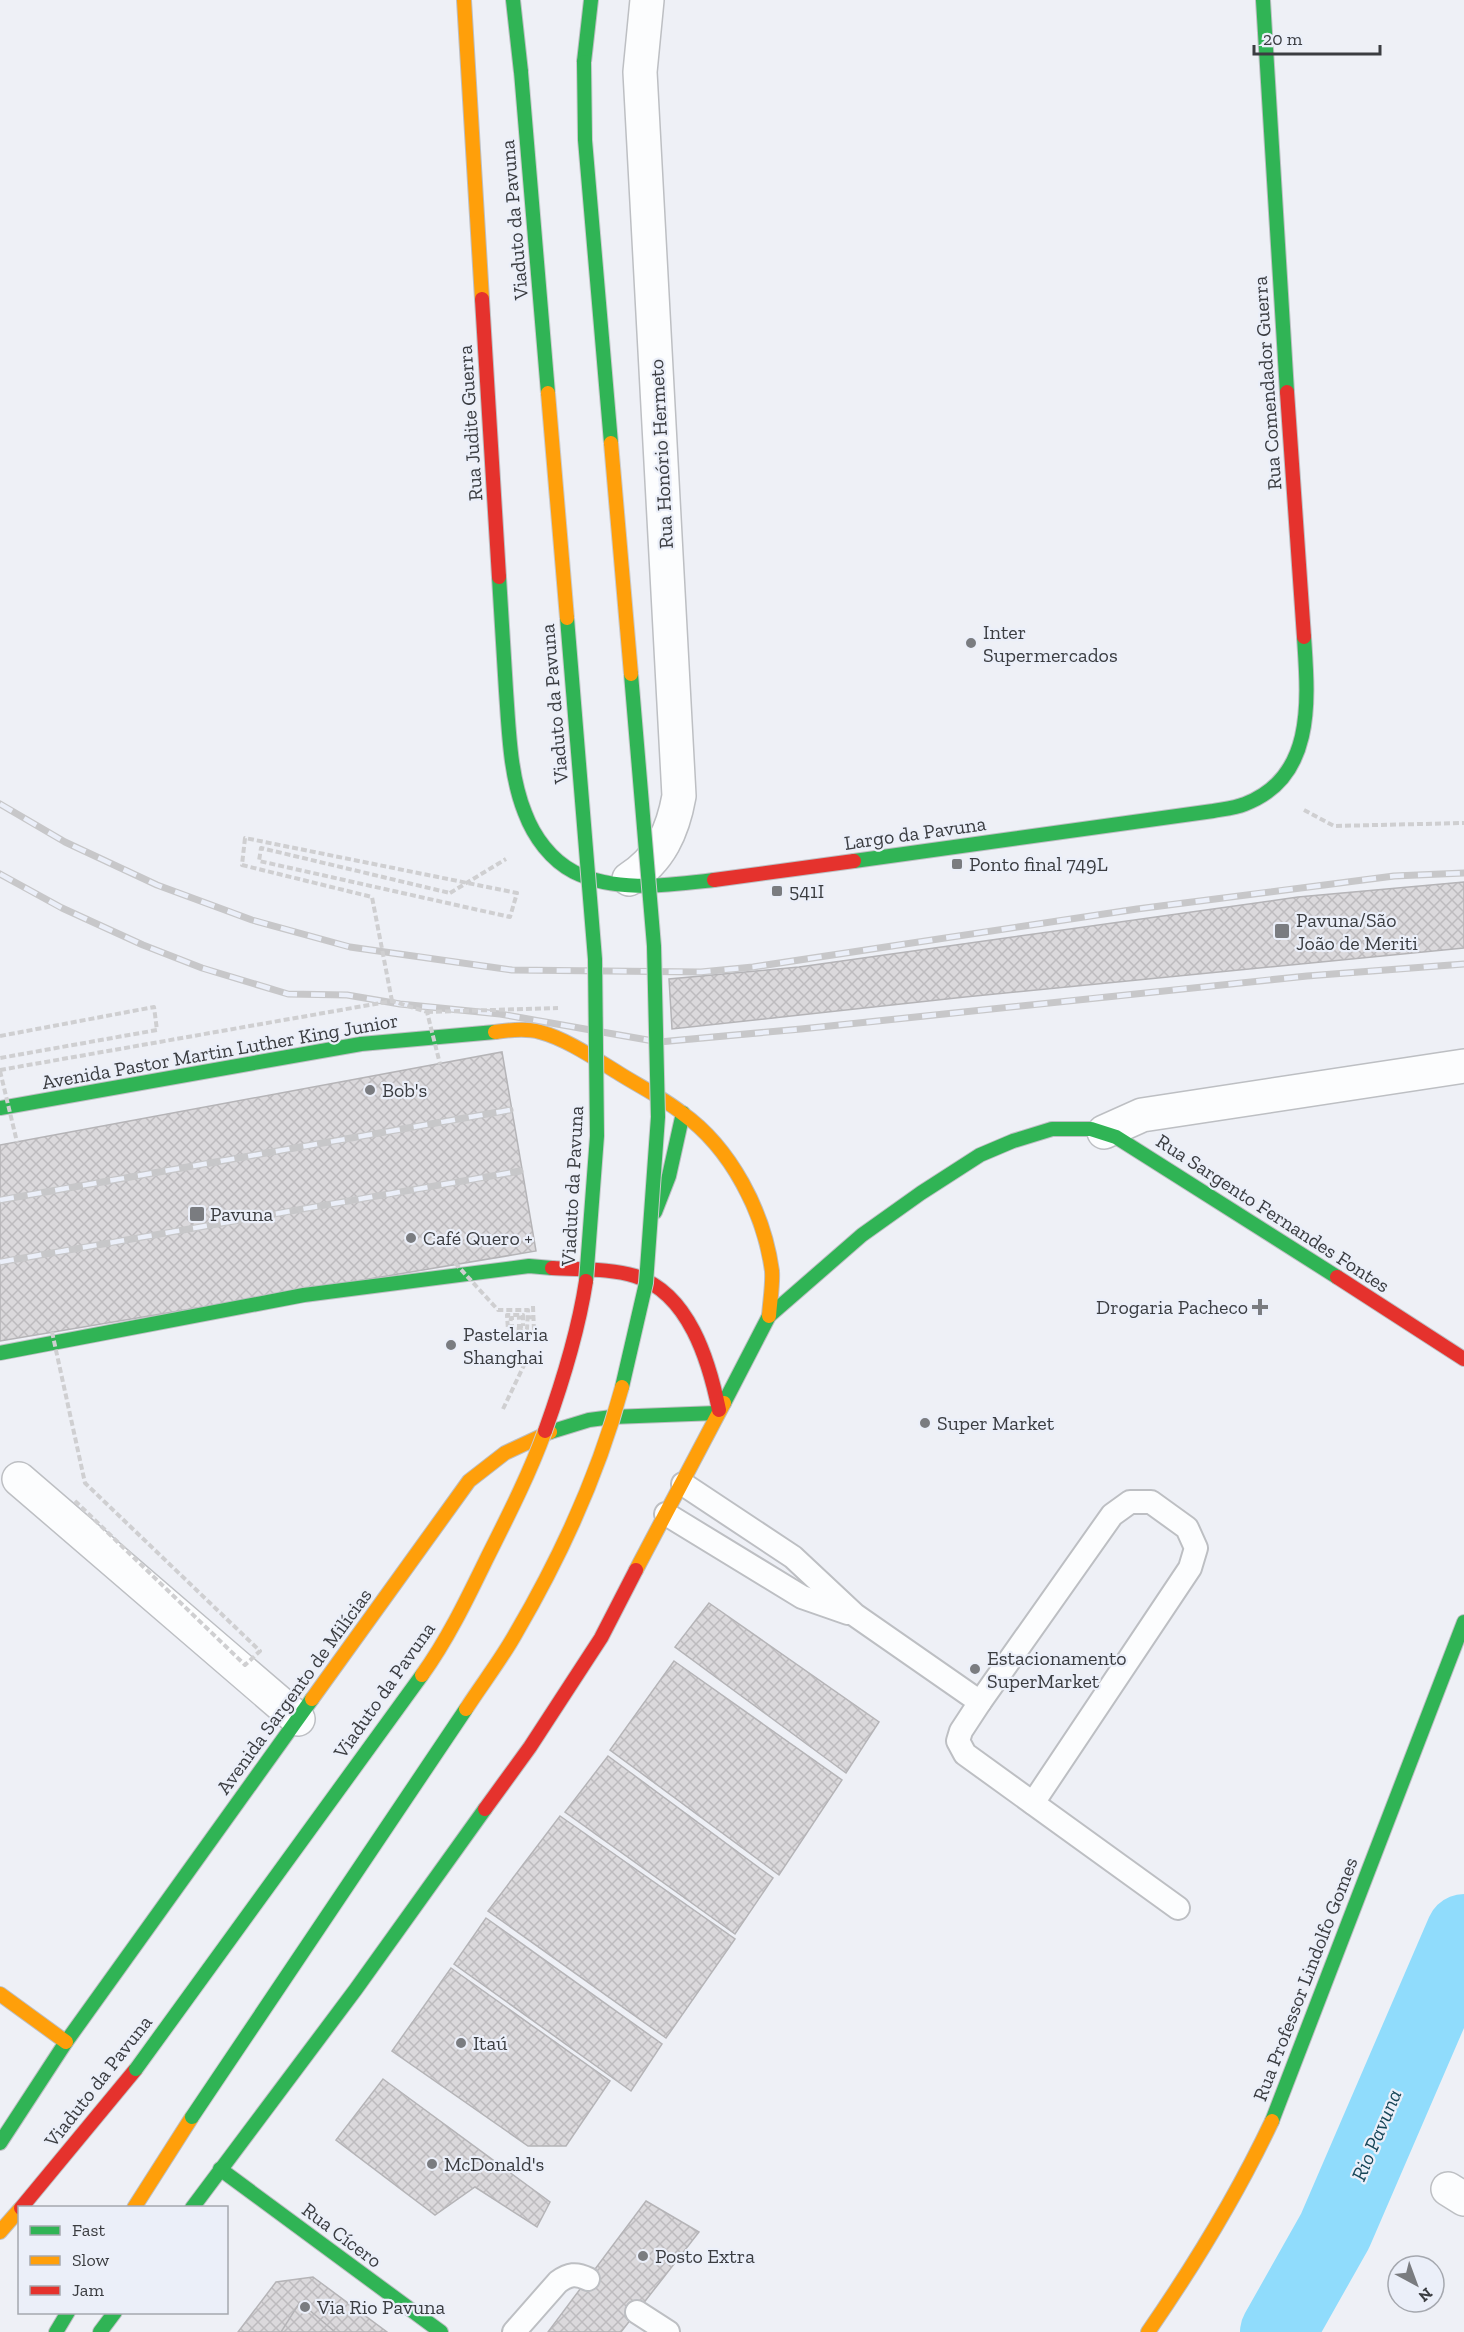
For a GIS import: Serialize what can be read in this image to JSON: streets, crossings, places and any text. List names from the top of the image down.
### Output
{
  "streets": {
    "main road": [
      "Viaduto da Pavuna",
      "Rua Comendador Guerra",
      "Rua Judite Guerra",
      "Largo da Pavuna",
      "Avenida Pastor Martin Luther King Junior",
      "Rua Sargento Fernandes Fontes",
      "Avenida Sargento de Milícias",
      "Rua Professor Lindolfo Gomes",
      "Rua Cícero"
    ],
    "street": ["Rua Honório Hermeto"]
  },
  "crossings": [
    ["Rua Comendador Guerra", "Largo da Pavuna"],
    ["Rua Judite Guerra", "Largo da Pavuna"],
    ["Rua Honório Hermeto", "Largo da Pavuna"]
  ],
  "water": ["Rio Pavuna"],
  "places": {
    "other": [
      "Inter Supermercados",
      "Bob's",
      "Café Quero +",
      "Pastelaria Shanghai",
      "Super Market",
      "Estacionamento SuperMarket",
      "Itaú",
      "McDonald's",
      "Posto Extra",
      "Via Rio Pavuna"
    ],
    "transit": [
      "Ponto final 749L",
      "541I",
      "Pavuna/São João de Meriti",
      "Pavuna"
    ],
    "health": ["Drogaria Pacheco"]
  },
  "legend": ["Fast", "Slow", "Jam"],
  "scale_bar": "20 m",
  "north": "bottom right"
}
